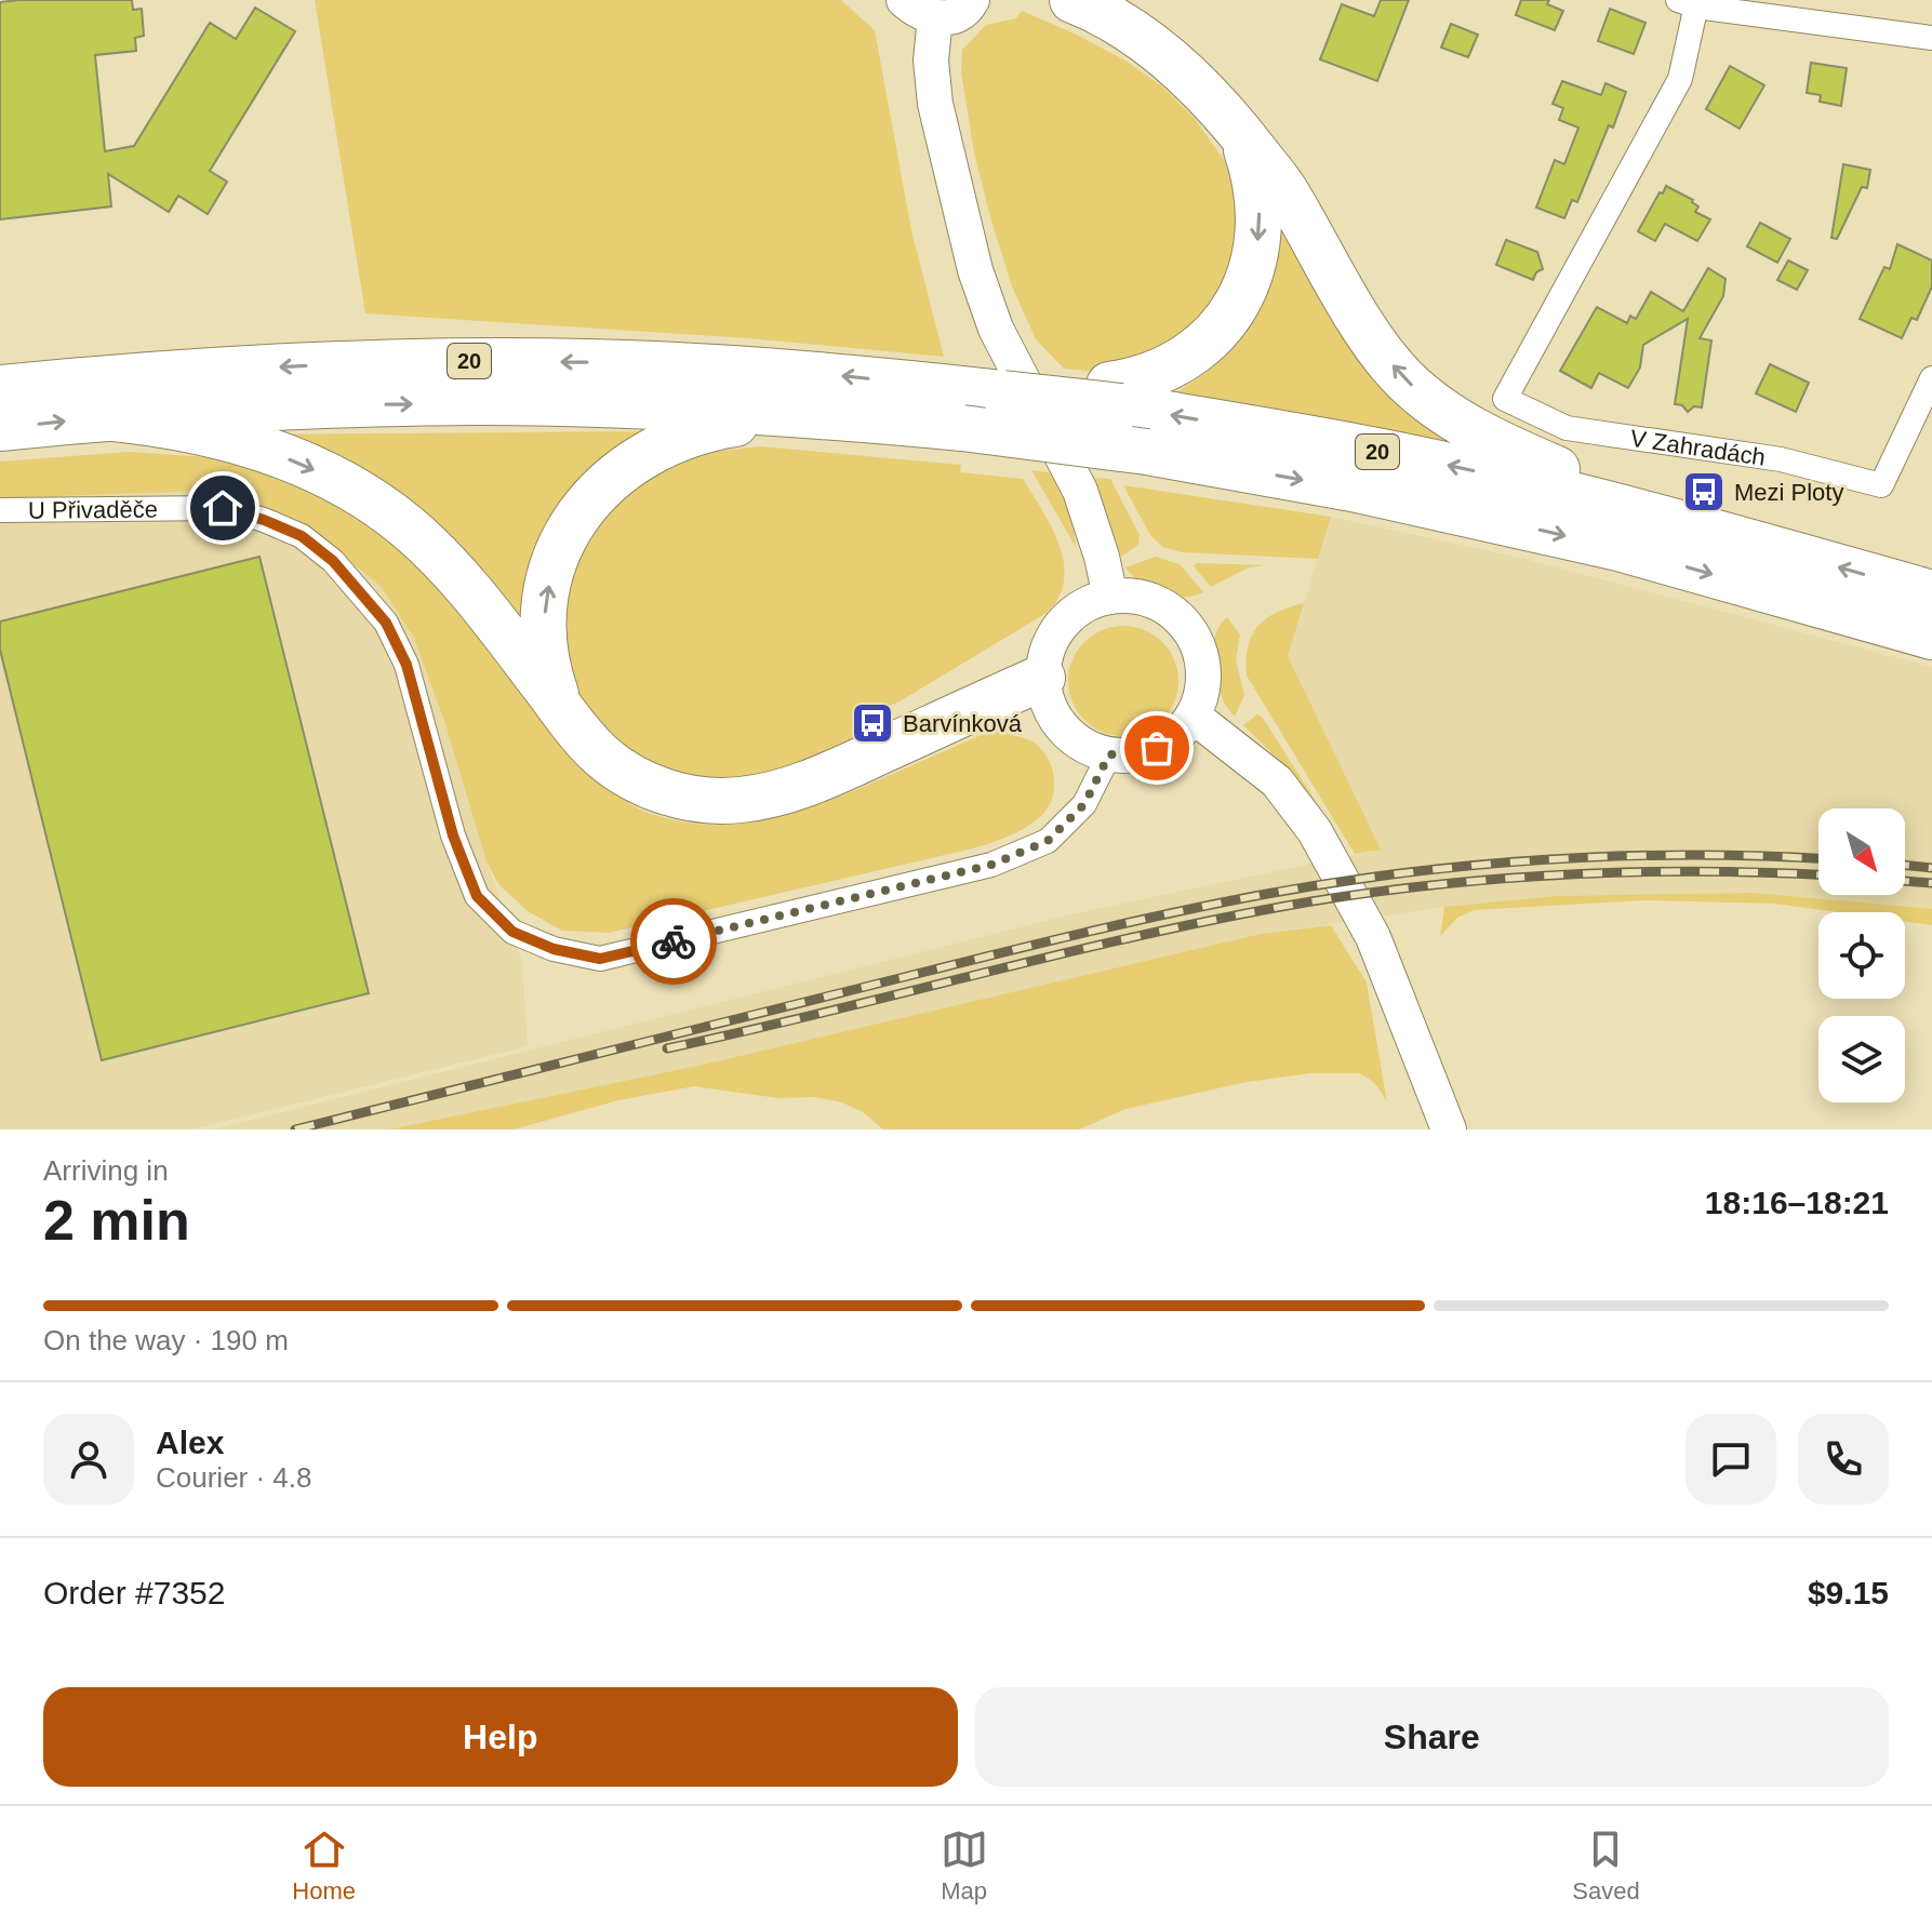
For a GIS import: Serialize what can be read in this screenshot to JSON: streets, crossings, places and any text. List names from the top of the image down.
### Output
{
  "streets": {
    "highway": ["20"],
    "street": ["V Zahradách", "U Přivaděče"]
  },
  "places": {
    "bus stop": ["Mezi Ploty", "Barvínková"]
  },
  "north": "bottom right",
  "page": {
    "heading": ["2 min", "Arriving in", "18:16–18:21"],
    "panel": [
      "Alex",
      "Courier · 4.8",
      "Order #7352",
      "$9.15"
    ],
    "bar": "On the way · 190 m",
    "buttons": ["Help", "Share"],
    "tabs": ["Home", "Map", "Saved"]
  }
}
